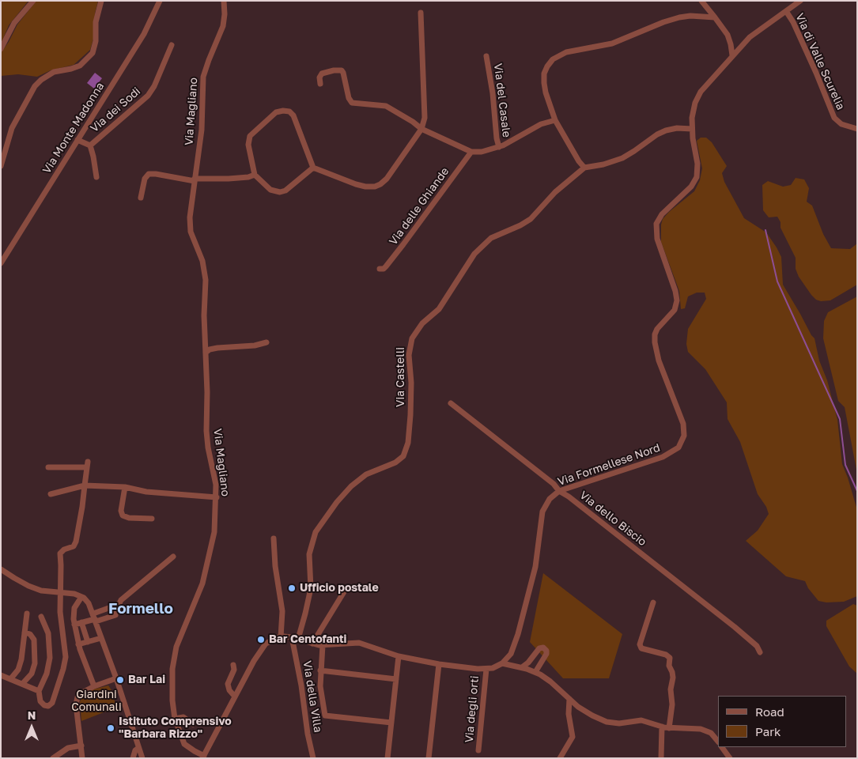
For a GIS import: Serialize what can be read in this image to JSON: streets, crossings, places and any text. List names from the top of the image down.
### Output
{
  "streets": {
    "street": [
      "Via di Valle Scurelia",
      "Via del Casale",
      "Via dei Sodi",
      "Via Magliano",
      "Via Monte Madonna",
      "Via delle Ghiande",
      "Via Castelli",
      "Via Formellese Nord",
      "Via dello Biscio",
      "Via della Villa",
      "Via degli orti"
    ]
  },
  "crossings": [
    ["Via di Valle Scurelia", "Via Formellese Nord"],
    ["Via dei Sodi", "Via Monte Madonna"],
    ["Via Castelli", "Via della Villa"],
    ["Via Formellese Nord", "Via dello Biscio"]
  ],
  "districts": ["Formello"],
  "parks": ["Giardini Comunali"],
  "places": [
    "Ufficio postale",
    "Bar Centofanti",
    "Bar Lai",
    "Istituto Comprensivo \"Barbara Rizzo\""
  ],
  "legend": ["Road", "Park"],
  "north": "top"
}
